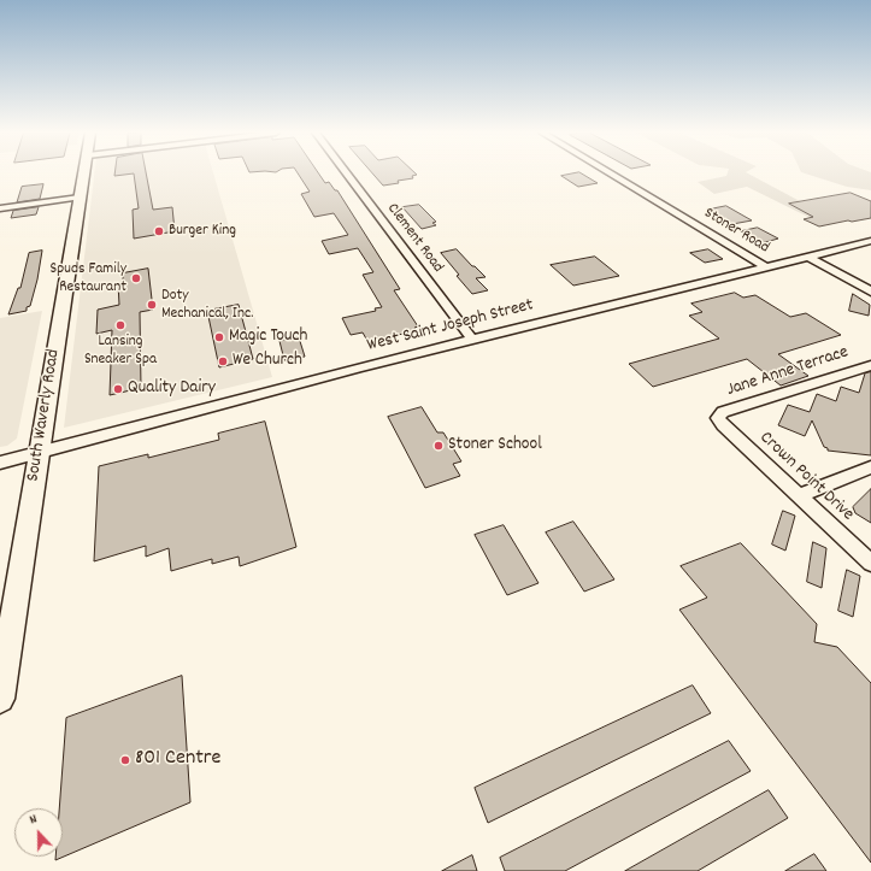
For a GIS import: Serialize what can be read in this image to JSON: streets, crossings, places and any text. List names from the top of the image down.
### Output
{
  "streets": {
    "main road": ["South Waverly Road"],
    "street": [
      "Stoner Road",
      "Clement Road",
      "West Saint Joseph Street",
      "Jane Anne Terrace",
      "Crown Point Drive"
    ]
  },
  "crossings": [
    ["Stoner Road", "West Saint Joseph Street"],
    ["Clement Road", "West Saint Joseph Street"],
    ["West Saint Joseph Street", "South Waverly Road"],
    ["Jane Anne Terrace", "Crown Point Drive"]
  ],
  "places": [
    "Burger King",
    "Spuds Family Restaurant",
    "Doty Mechanical, Inc.",
    "Lansing Sneaker Spa",
    "Magic Touch",
    "We Church",
    "Quality Dairy",
    "Stoner School",
    "801 Centre"
  ],
  "north": "top"
}
